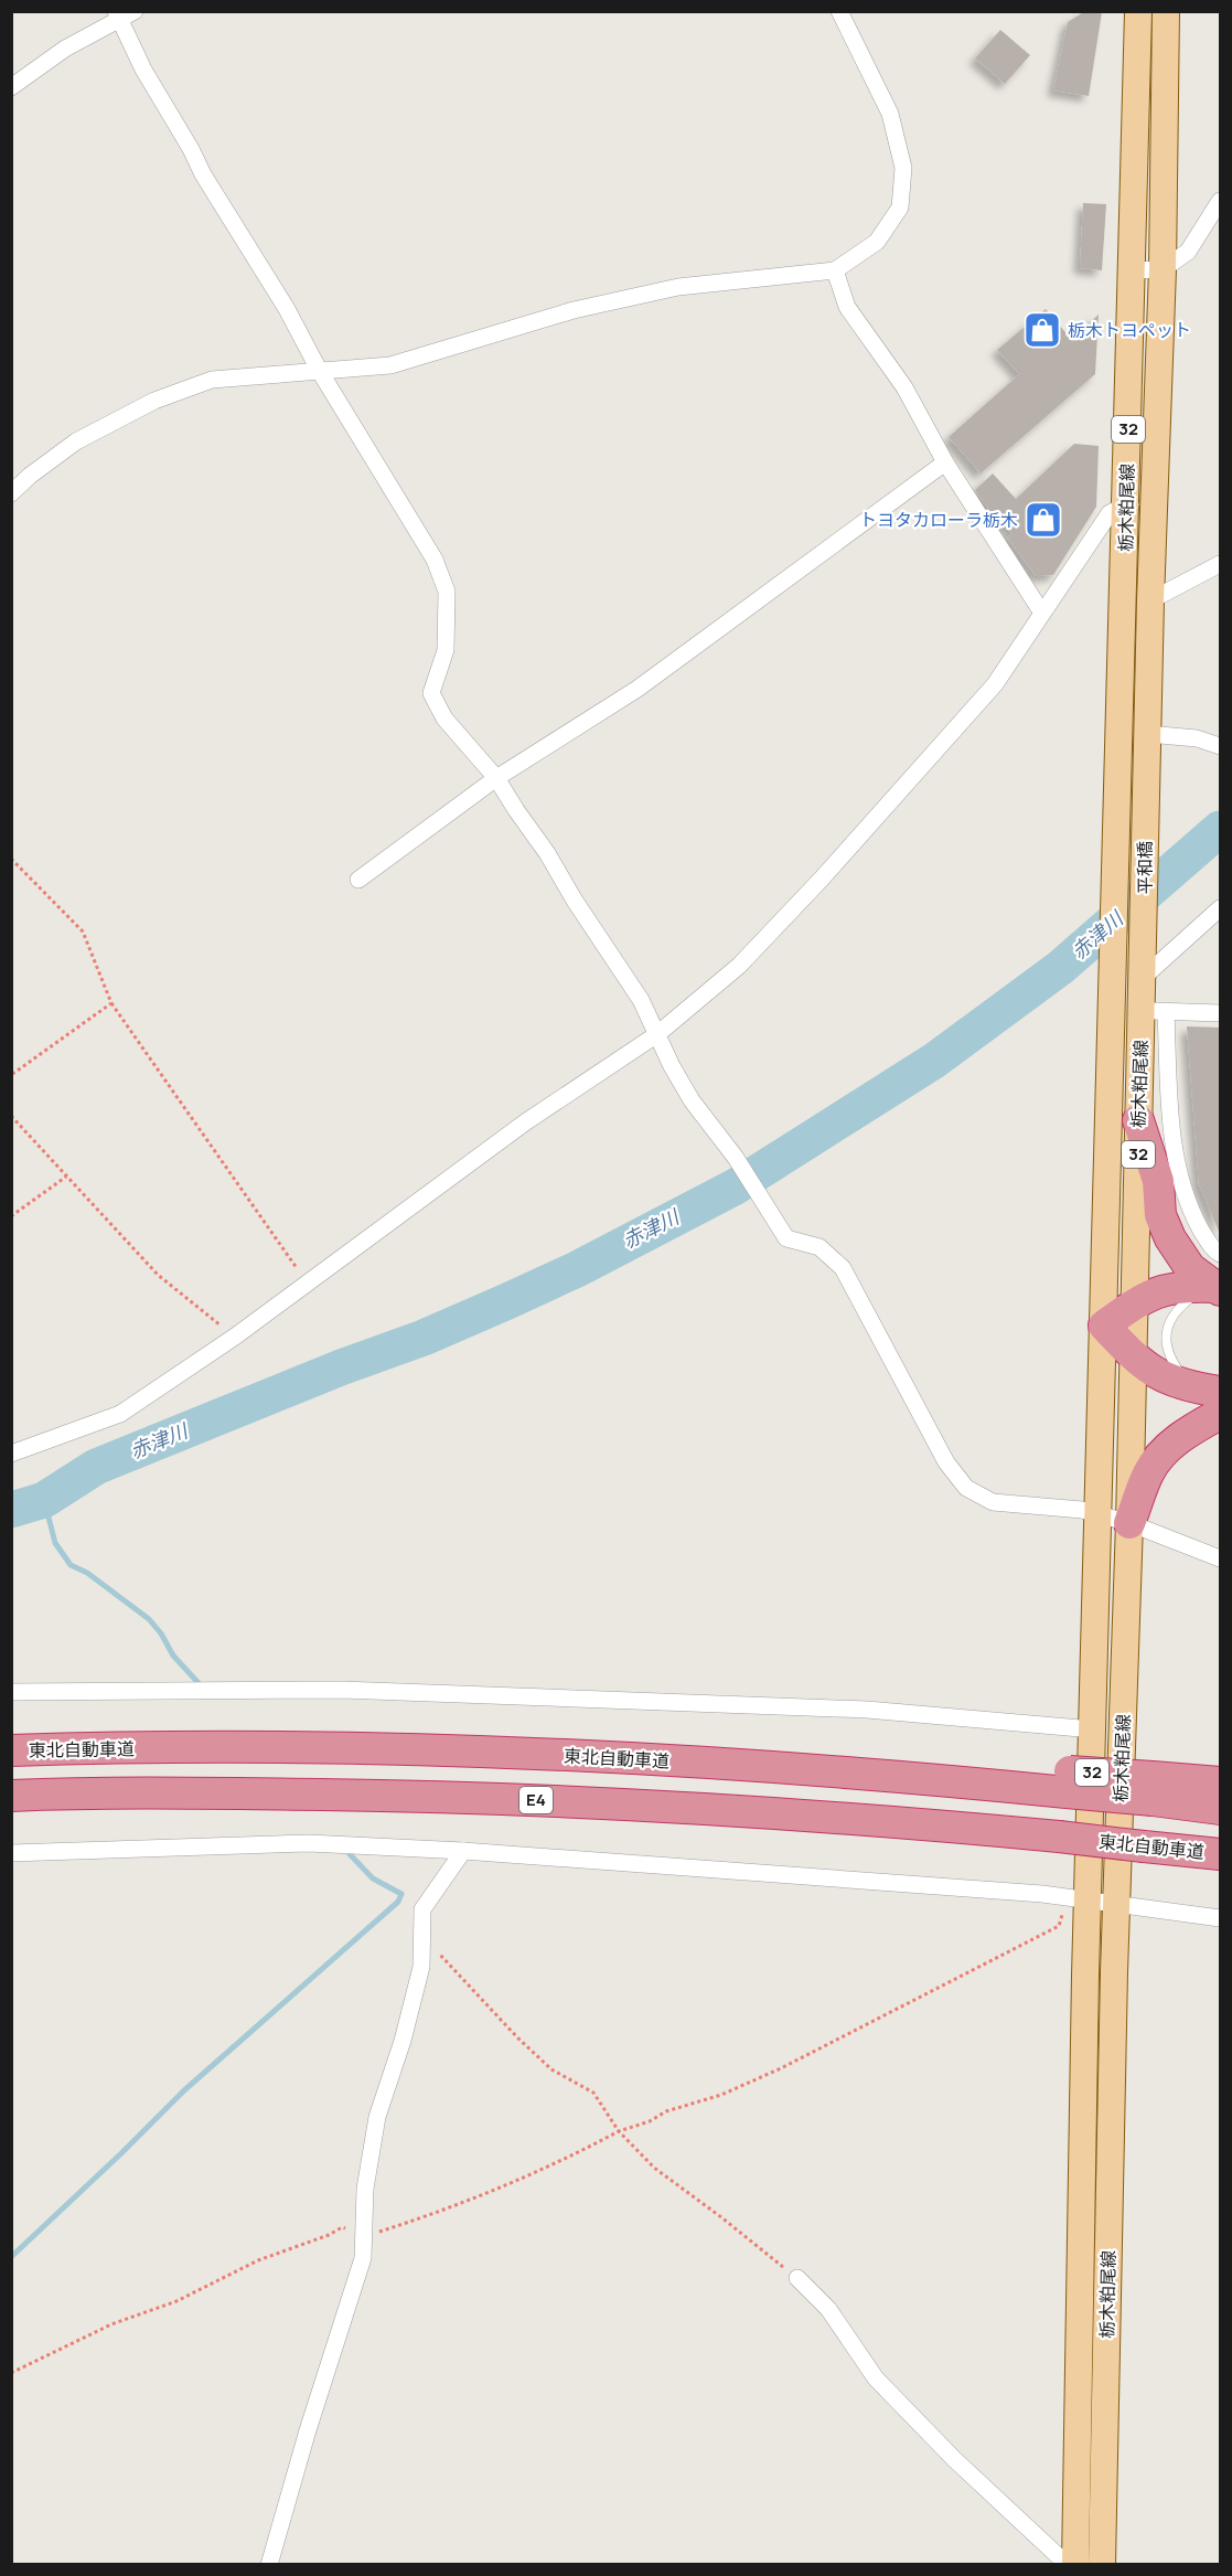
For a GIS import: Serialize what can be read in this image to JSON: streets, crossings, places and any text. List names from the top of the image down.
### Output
{
  "streets": {
    "highway": ["東北自動車道", "E4"],
    "main road": ["32", "栃木粕尾線", "平和橋"]
  },
  "crossings": [
    ["栃木粕尾線", "平和橋"]
  ],
  "water": ["赤津川"],
  "places": {
    "shop": ["栃木トヨペット", "トヨタカローラ栃木"]
  }
}
